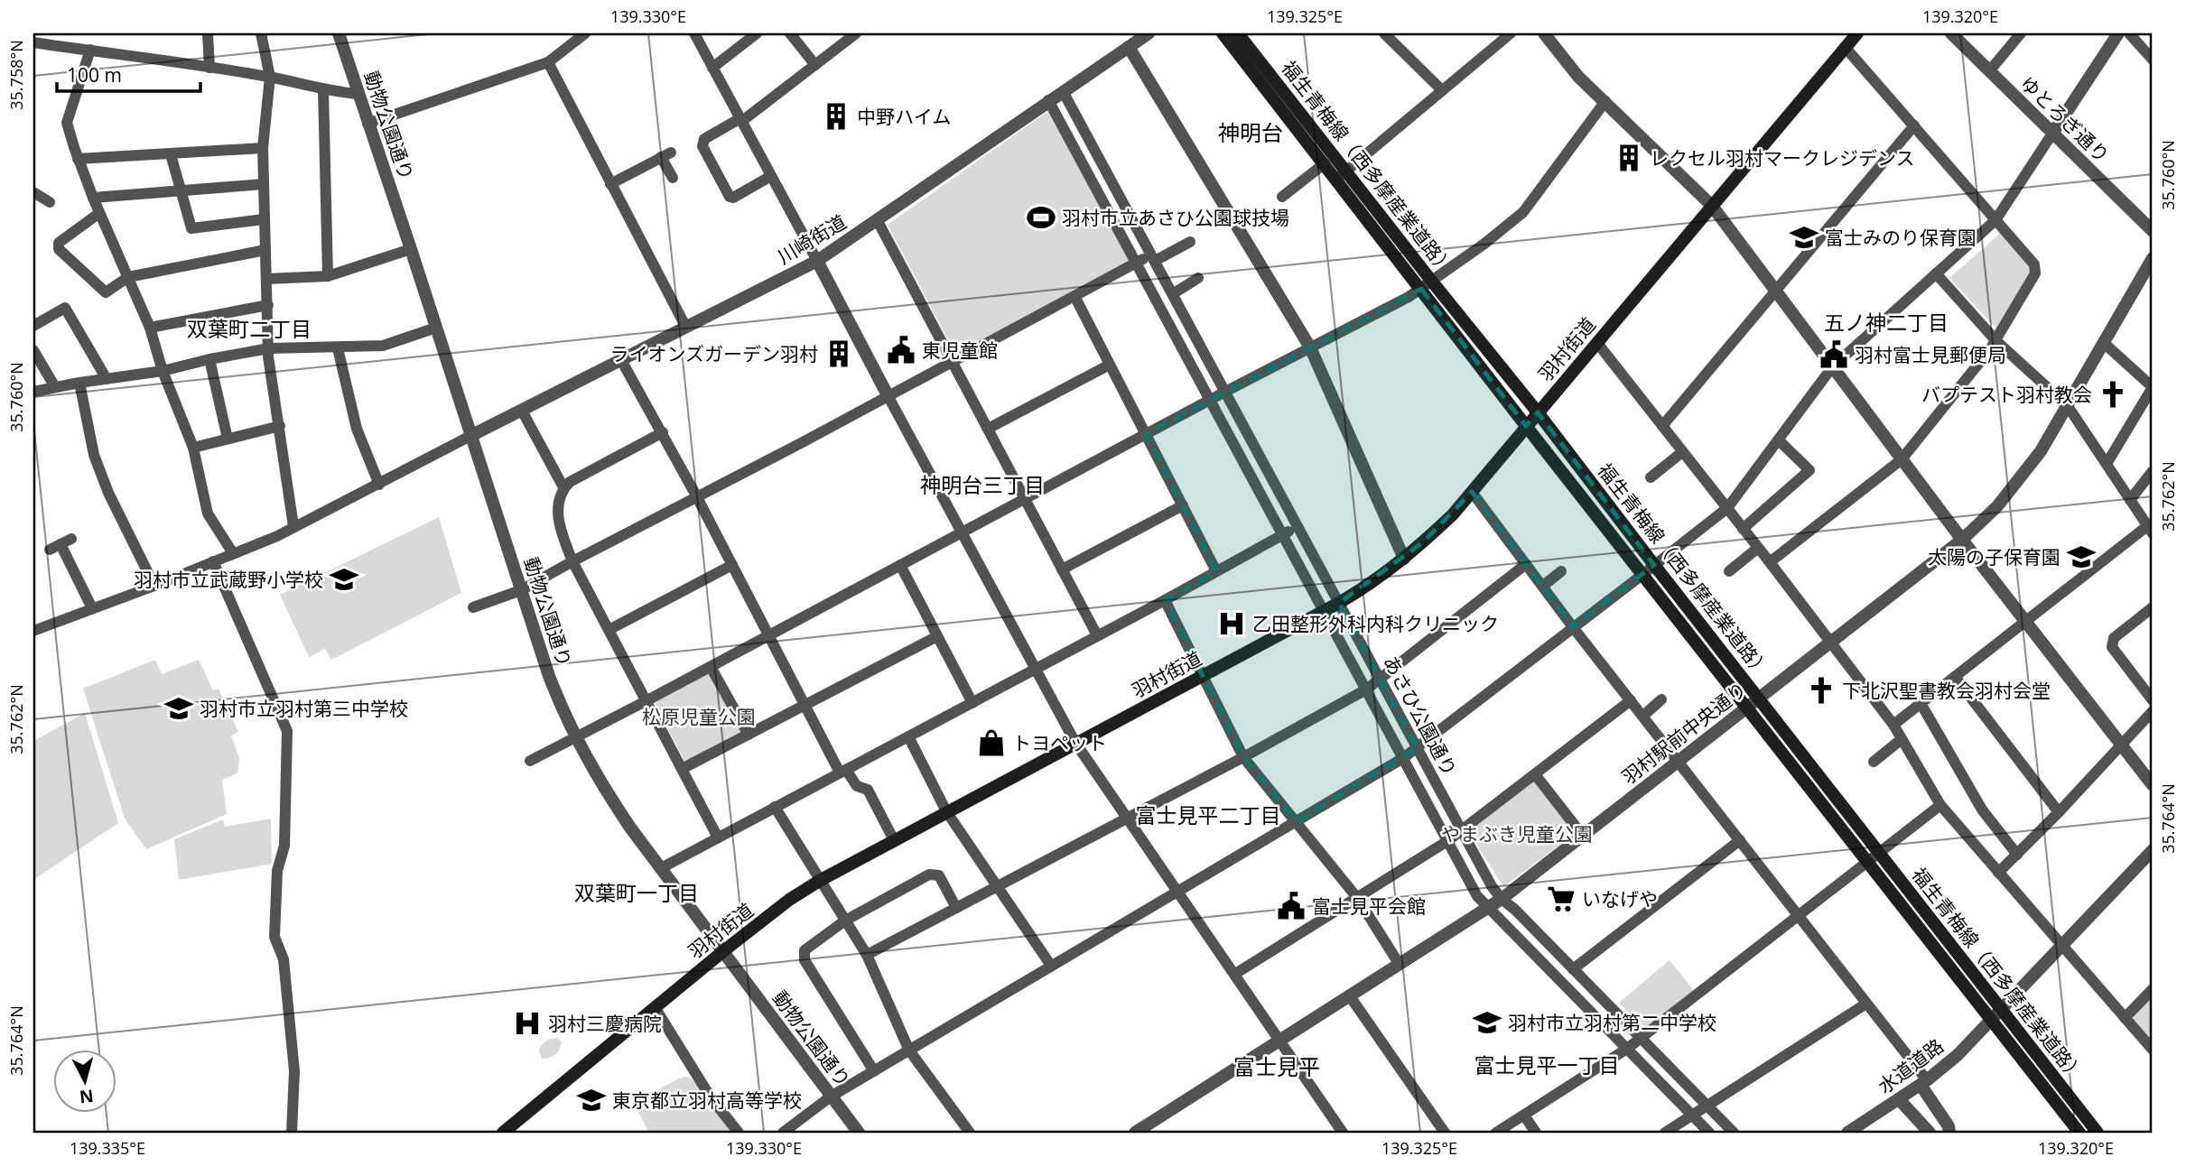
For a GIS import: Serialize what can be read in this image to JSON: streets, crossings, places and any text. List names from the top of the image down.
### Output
{
  "streets": {
    "main road": ["福生青梅線（西多摩産業道路）", "羽村街道"],
    "street": [
      "ゆとろぎ通り",
      "動物公園通り",
      "川崎街道",
      "あさひ公園通り",
      "羽村駅前中央通り",
      "水道道路"
    ]
  },
  "crossings": [
    ["動物公園通り", "川崎街道"],
    ["動物公園通り", "羽村街道"],
    ["福生青梅線（西多摩産業道路）", "羽村街道"],
    ["福生青梅線（西多摩産業道路）", "羽村駅前中央通り"],
    ["福生青梅線（西多摩産業道路）", "水道道路"],
    ["川崎街道", "あさひ公園通り"],
    ["羽村街道", "あさひ公園通り"],
    ["あさひ公園通り", "羽村駅前中央通り"]
  ],
  "districts": [
    "神明台",
    "五ノ神二丁目",
    "双葉町二丁目",
    "神明台三丁目",
    "富士見平二丁目",
    "双葉町一丁目",
    "富士見平一丁目",
    "富士見平"
  ],
  "parks": ["松原児童公園", "やまぶき児童公園"],
  "places": {
    "building": ["中野ハイム", "レクセル羽村マークレジデンス", "ライオンズガーデン羽村"],
    "sports": ["羽村市立あさひ公園球技場"],
    "school or university": [
      "富士みのり保育園",
      "太陽の子保育園",
      "羽村市立武蔵野小学校",
      "羽村市立羽村第三中学校",
      "羽村市立羽村第二中学校",
      "東京都立羽村高等学校"
    ],
    "public building": ["東児童館", "羽村富士見郵便局", "富士見平会館"],
    "church": ["バプテスト羽村教会", "下北沢聖書教会羽村会堂"],
    "hospital": ["乙田整形外科内科クリニック", "羽村三慶病院"],
    "shop": ["トヨペット"],
    "supermarket": ["いなげや"]
  },
  "scale_bar": "100 m",
  "north": "bottom",
  "coordinates": [
    "139.330°E",
    "139.325°E",
    "139.320°E",
    "35.758°N",
    "35.760°N",
    "35.762°N",
    "35.764°N",
    "139.335°E"
  ]
}
